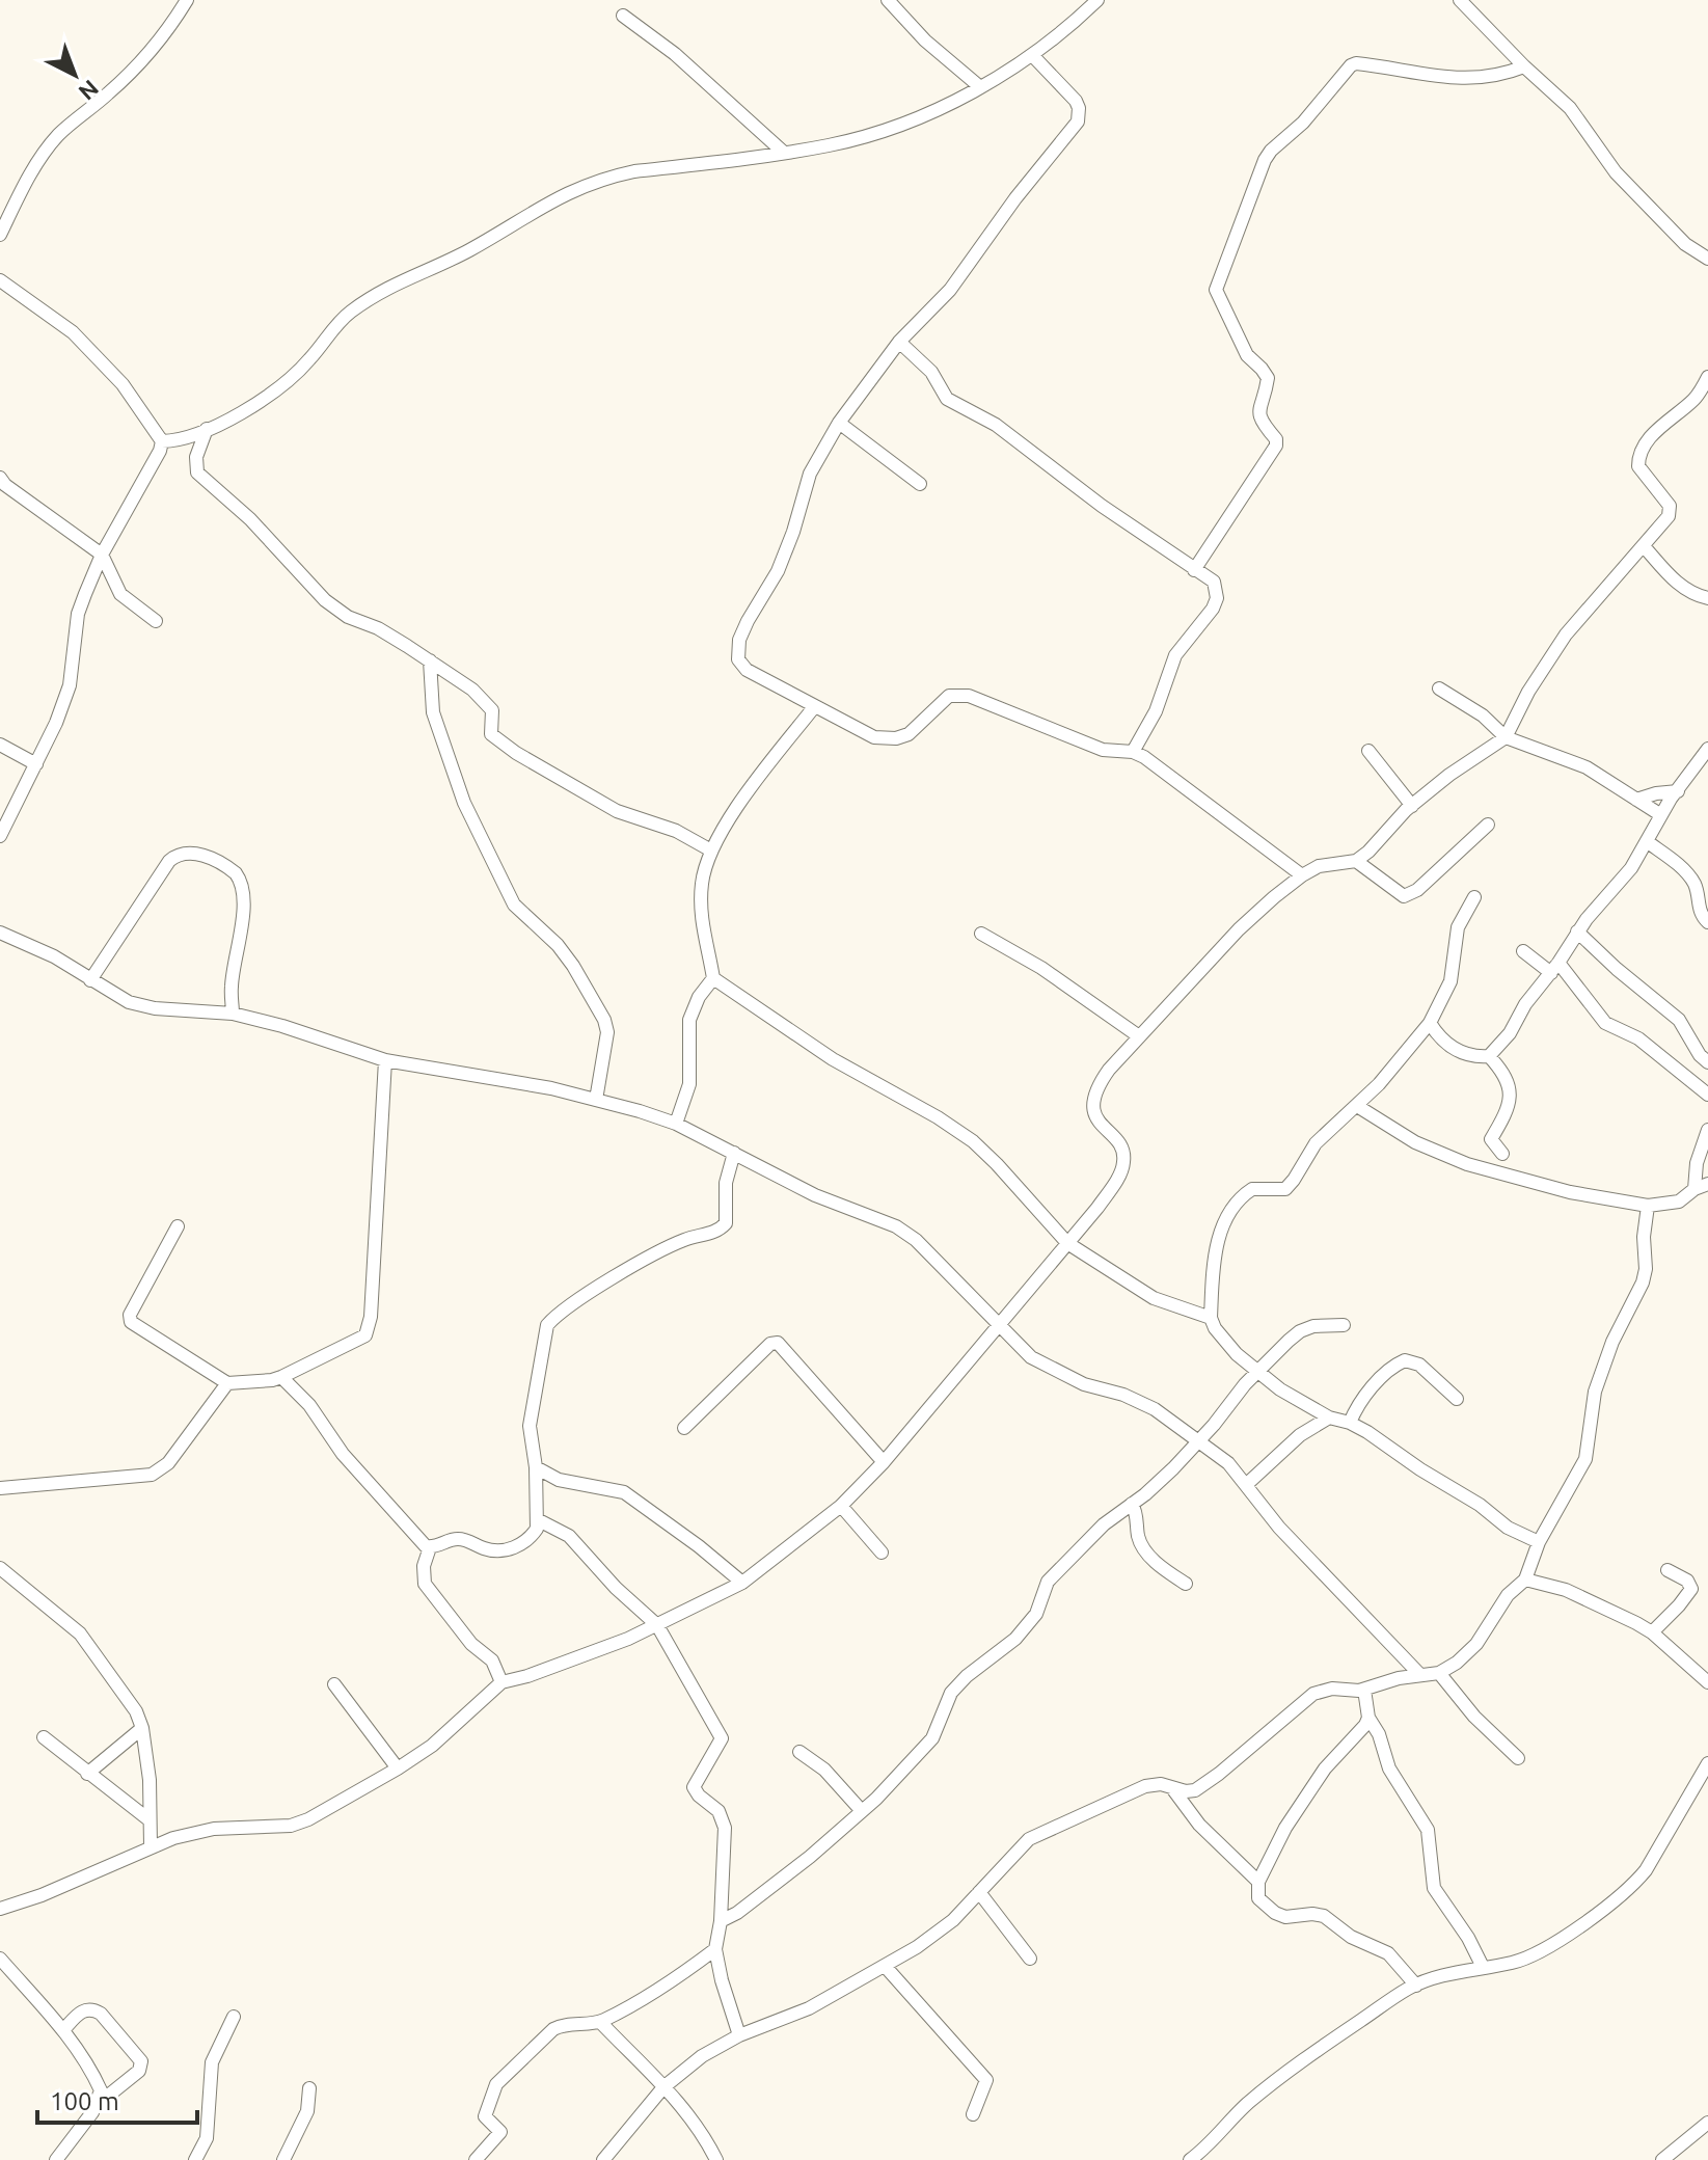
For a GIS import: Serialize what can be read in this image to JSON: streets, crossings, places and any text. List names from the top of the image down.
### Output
{
  "scale_bar": "100 m",
  "north": "bottom right"
}
